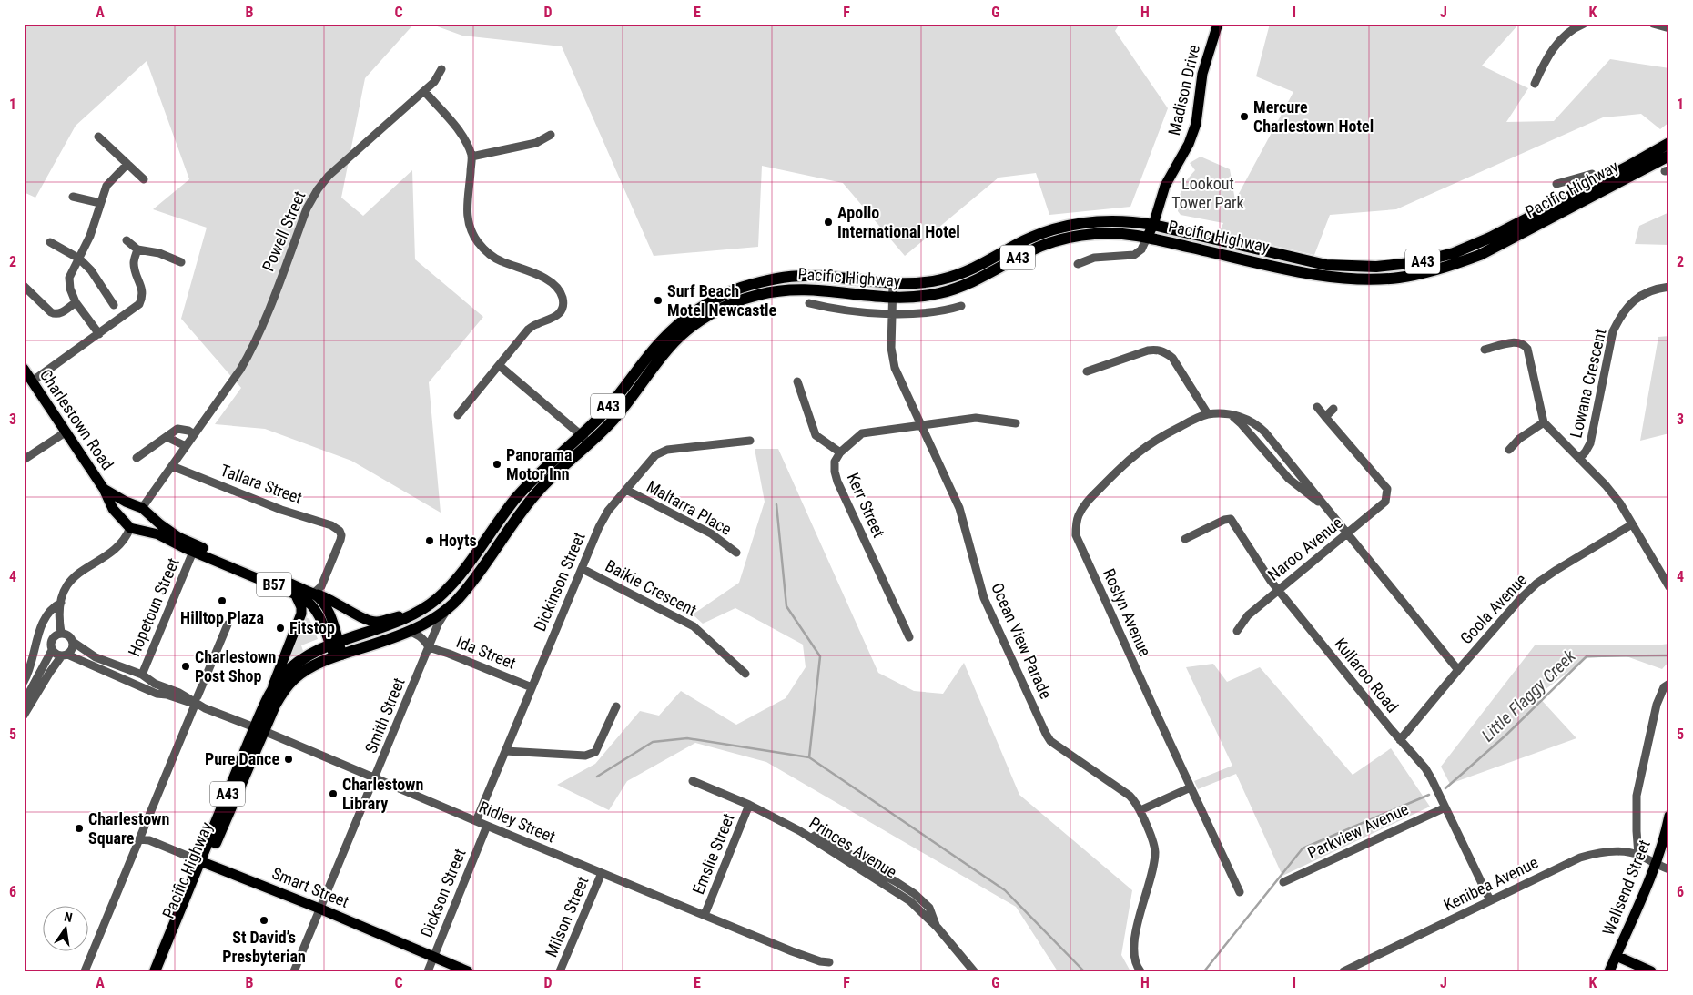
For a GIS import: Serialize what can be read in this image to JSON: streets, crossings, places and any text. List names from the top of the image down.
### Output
{
  "streets": {
    "highway": ["Pacific Highway", "A43"],
    "main road": [
      "Madison Drive",
      "Charlestown Road",
      "B57",
      "Smart Street",
      "Wallsend Street"
    ],
    "street": [
      "Powell Street",
      "Lowana Crescent",
      "Tallara Street",
      "Kerr Street",
      "Maltarra Place",
      "Naroo Avenue",
      "Dickinson Street",
      "Baikie Crescent",
      "Hopetoun Street",
      "Goola Avenue",
      "Roslyn Avenue",
      "Ocean View Parade",
      "Ida Street",
      "Kullaroo Road",
      "Smith Street",
      "Ridley Street",
      "Parkview Avenue",
      "Princes Avenue",
      "Emslie Street",
      "Kenibea Avenue",
      "Dickson Street",
      "Milson Street"
    ]
  },
  "crossings": [
    ["Madison Drive", "Pacific Highway"],
    ["Pacific Highway", "Charlestown Road"],
    ["Pacific Highway", "Ocean View Parade"],
    ["Pacific Highway", "Smith Street"],
    ["Pacific Highway", "Ridley Street"],
    ["Pacific Highway", "Smart Street"],
    ["Powell Street", "Charlestown Road"],
    ["Powell Street", "Tallara Street"],
    ["Charlestown Road", "Tallara Street"],
    ["Charlestown Road", "Hopetoun Street"],
    ["Maltarra Place", "Dickinson Street"],
    ["Naroo Avenue", "Roslyn Avenue"],
    ["Naroo Avenue", "Kullaroo Road"],
    ["Dickinson Street", "Baikie Crescent"],
    ["Dickinson Street", "Ida Street"],
    ["Dickinson Street", "Ridley Street"],
    ["Hopetoun Street", "Ridley Street"],
    ["Goola Avenue", "Roslyn Avenue"],
    ["Goola Avenue", "Kullaroo Road"],
    ["Ida Street", "Smith Street"],
    ["Kullaroo Road", "Parkview Avenue"],
    ["Kullaroo Road", "Kenibea Avenue"],
    ["Smith Street", "Ridley Street"],
    ["Smith Street", "Smart Street"],
    ["Ridley Street", "Emslie Street"],
    ["Ridley Street", "Dickson Street"],
    ["Ridley Street", "Milson Street"],
    ["Princes Avenue", "Emslie Street"],
    ["Kenibea Avenue", "Wallsend Street"],
    ["Smart Street", "Dickson Street"]
  ],
  "water": ["Little Flaggy Creek"],
  "parks": ["Lookout Tower Park"],
  "places": [
    "Mercure Charlestown Hotel",
    "Apollo International Hotel",
    "Surf Beach Motel Newcastle",
    "Panorama Motor Inn",
    "Hoyts",
    "Hilltop Plaza",
    "Fitstop",
    "Charlestown Post Shop",
    "Pure Dance",
    "Charlestown Library",
    "Charlestown Square",
    "St David’s Presbyterian"
  ],
  "north": "top",
  "grid": {
    "columns": [
      "A",
      "B",
      "C",
      "D",
      "E",
      "F",
      "G",
      "H",
      "I",
      "J",
      "K"
    ],
    "rows": [
      "1",
      "2",
      "3",
      "4",
      "5",
      "6"
    ]
  }
}
